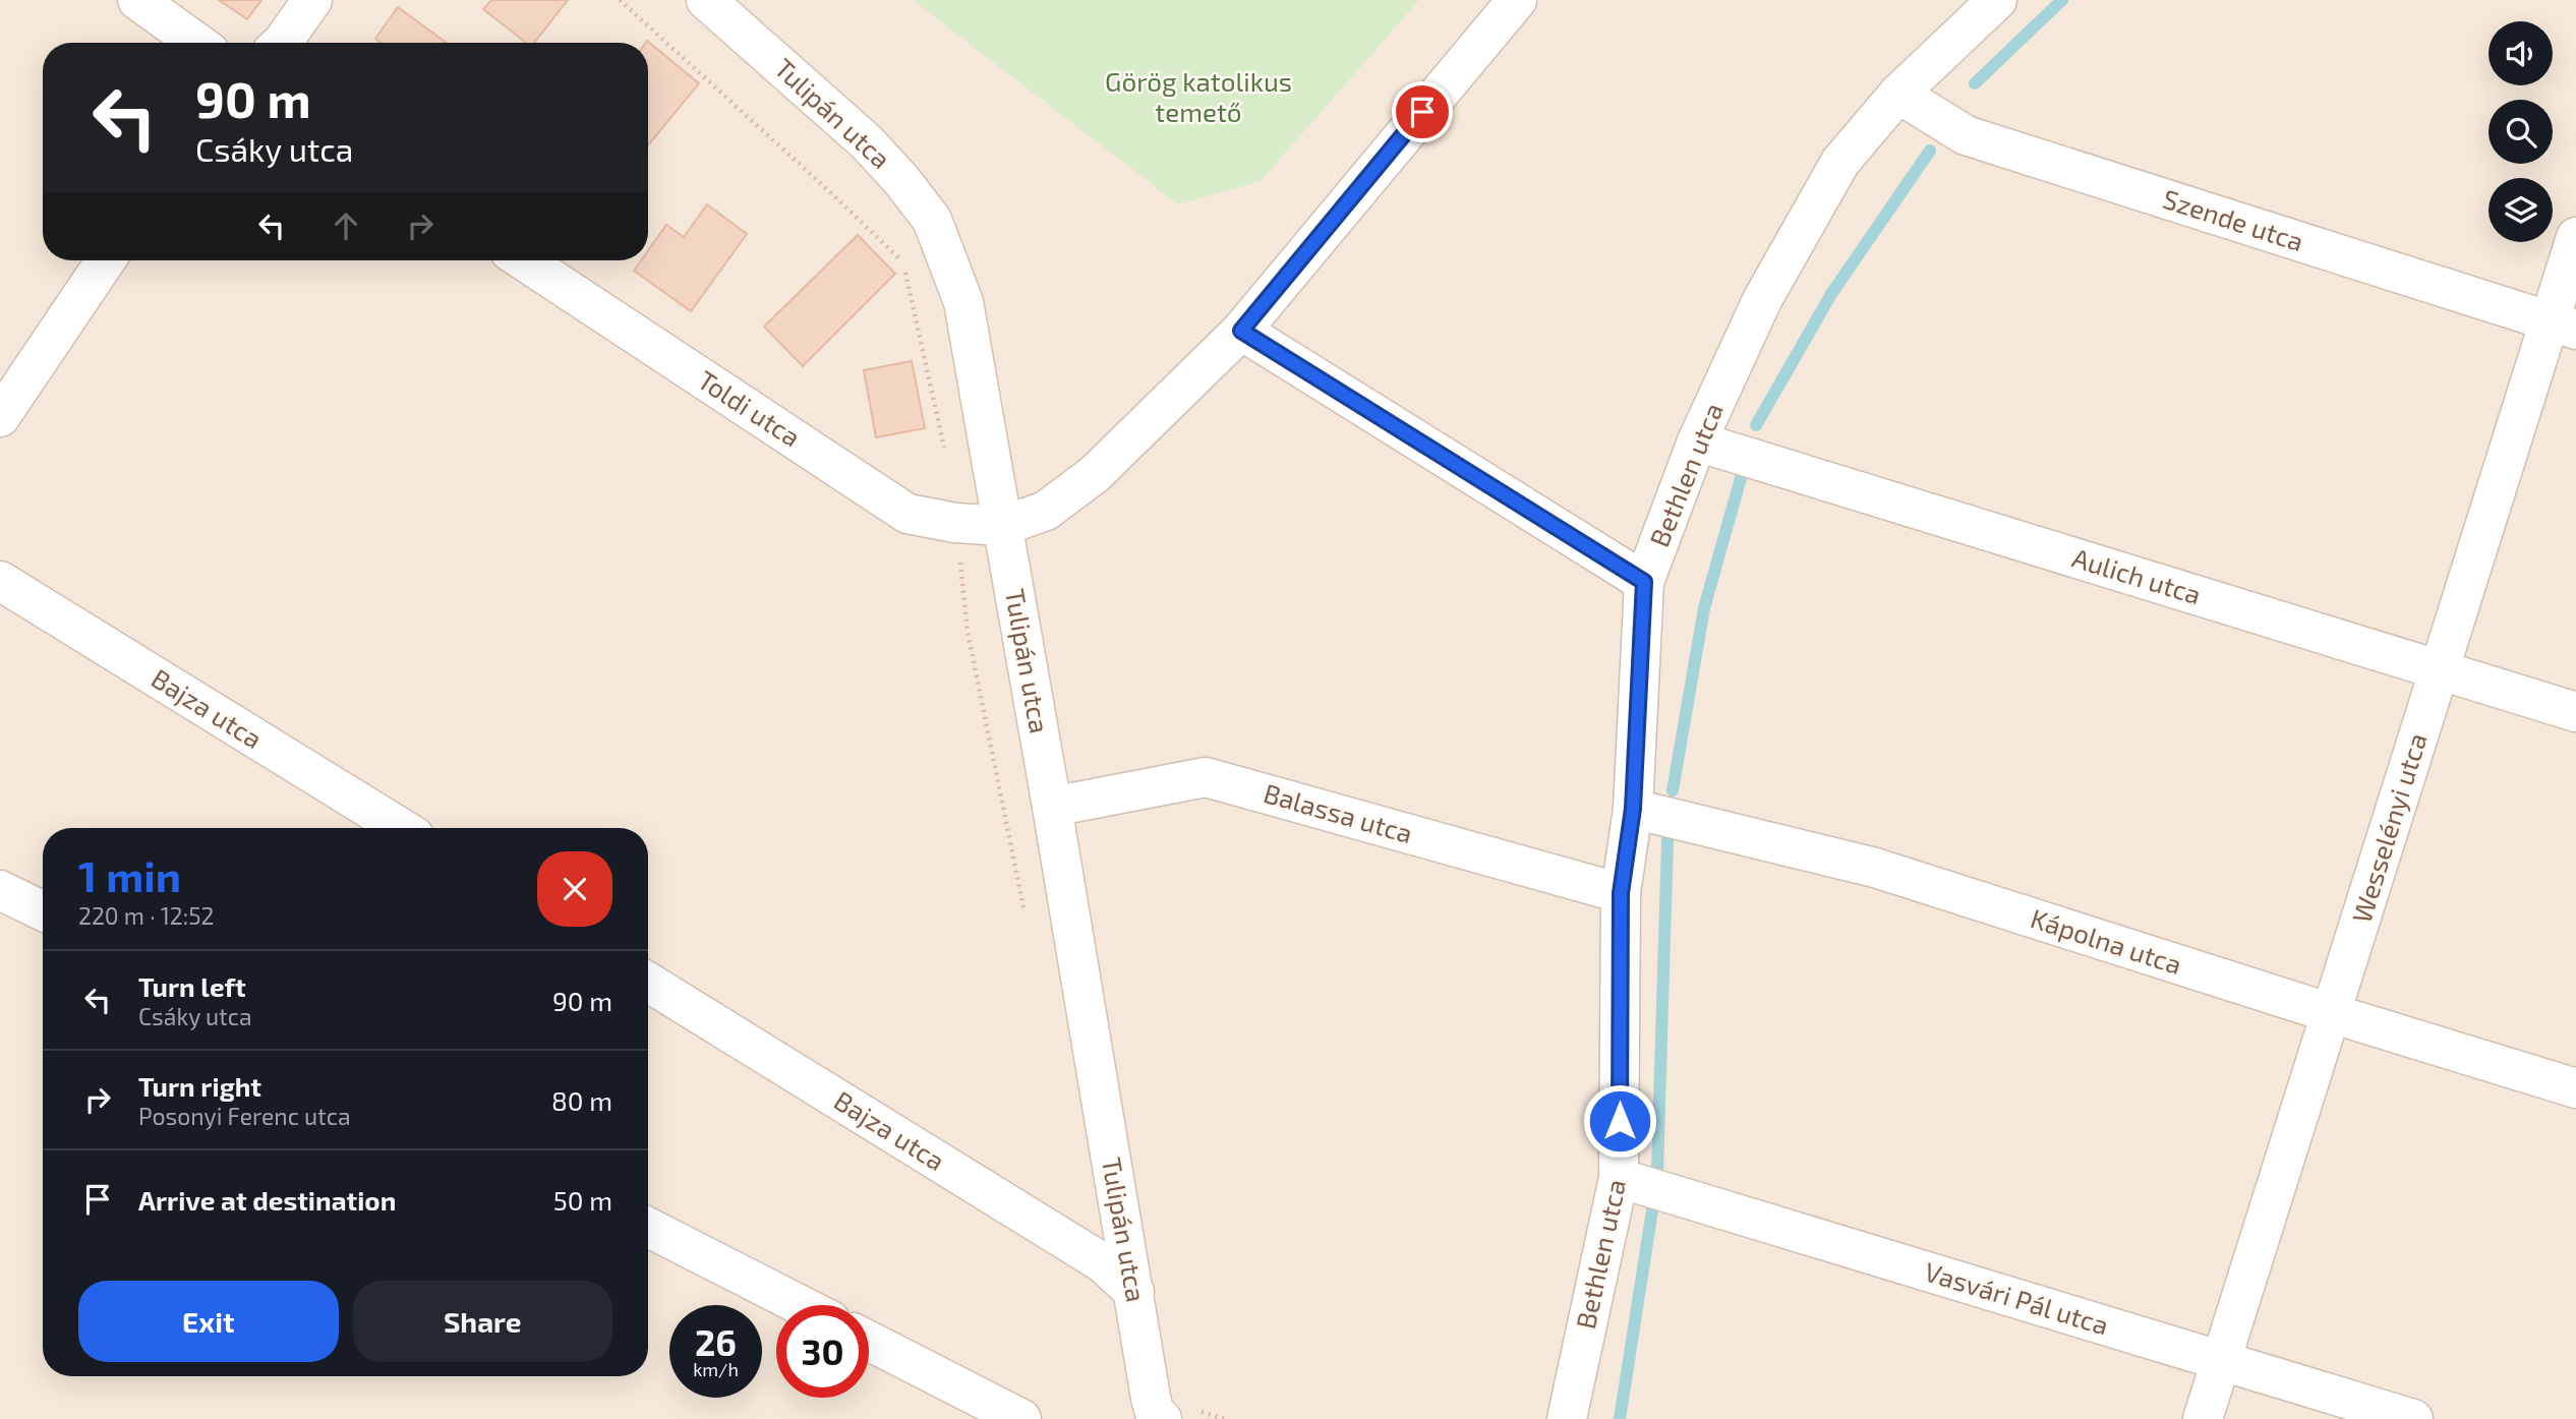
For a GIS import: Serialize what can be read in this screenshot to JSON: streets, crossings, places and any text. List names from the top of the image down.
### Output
{
  "streets": {
    "street": [
      "Tulipán utca",
      "Szende utca",
      "Toldi utca",
      "Bethlen utca",
      "Aulich utca",
      "Bajza utca",
      "Balassa utca",
      "Wesselényi utca",
      "Kápolna utca",
      "Vasvári Pál utca"
    ]
  },
  "crossings": [
    ["Tulipán utca", "Toldi utca"],
    ["Tulipán utca", "Bajza utca"],
    ["Tulipán utca", "Balassa utca"],
    ["Szende utca", "Bethlen utca"],
    ["Szende utca", "Wesselényi utca"],
    ["Bethlen utca", "Aulich utca"],
    ["Bethlen utca", "Balassa utca"],
    ["Bethlen utca", "Kápolna utca"],
    ["Bethlen utca", "Vasvári Pál utca"],
    ["Aulich utca", "Wesselényi utca"],
    ["Wesselényi utca", "Kápolna utca"],
    ["Wesselényi utca", "Vasvári Pál utca"]
  ],
  "parks": ["Görög katolikus temető"],
  "page": {
    "turn": ["90 m", "Csáky utca"],
    "heading": ["1 min", "220 m · 12:52"],
    "list": [
      {
        "name": "Turn left",
        "note": "Csáky utca",
        "value": "90 m"
      },
      {
        "name": "Turn right",
        "note": "Posonyi Ferenc utca",
        "value": "80 m"
      },
      {
        "name": "Arrive at destination",
        "value": "50 m"
      }
    ],
    "buttons": ["Exit", "Share"],
    "speed": "26 km/h",
    "limit": "30"
  }
}
